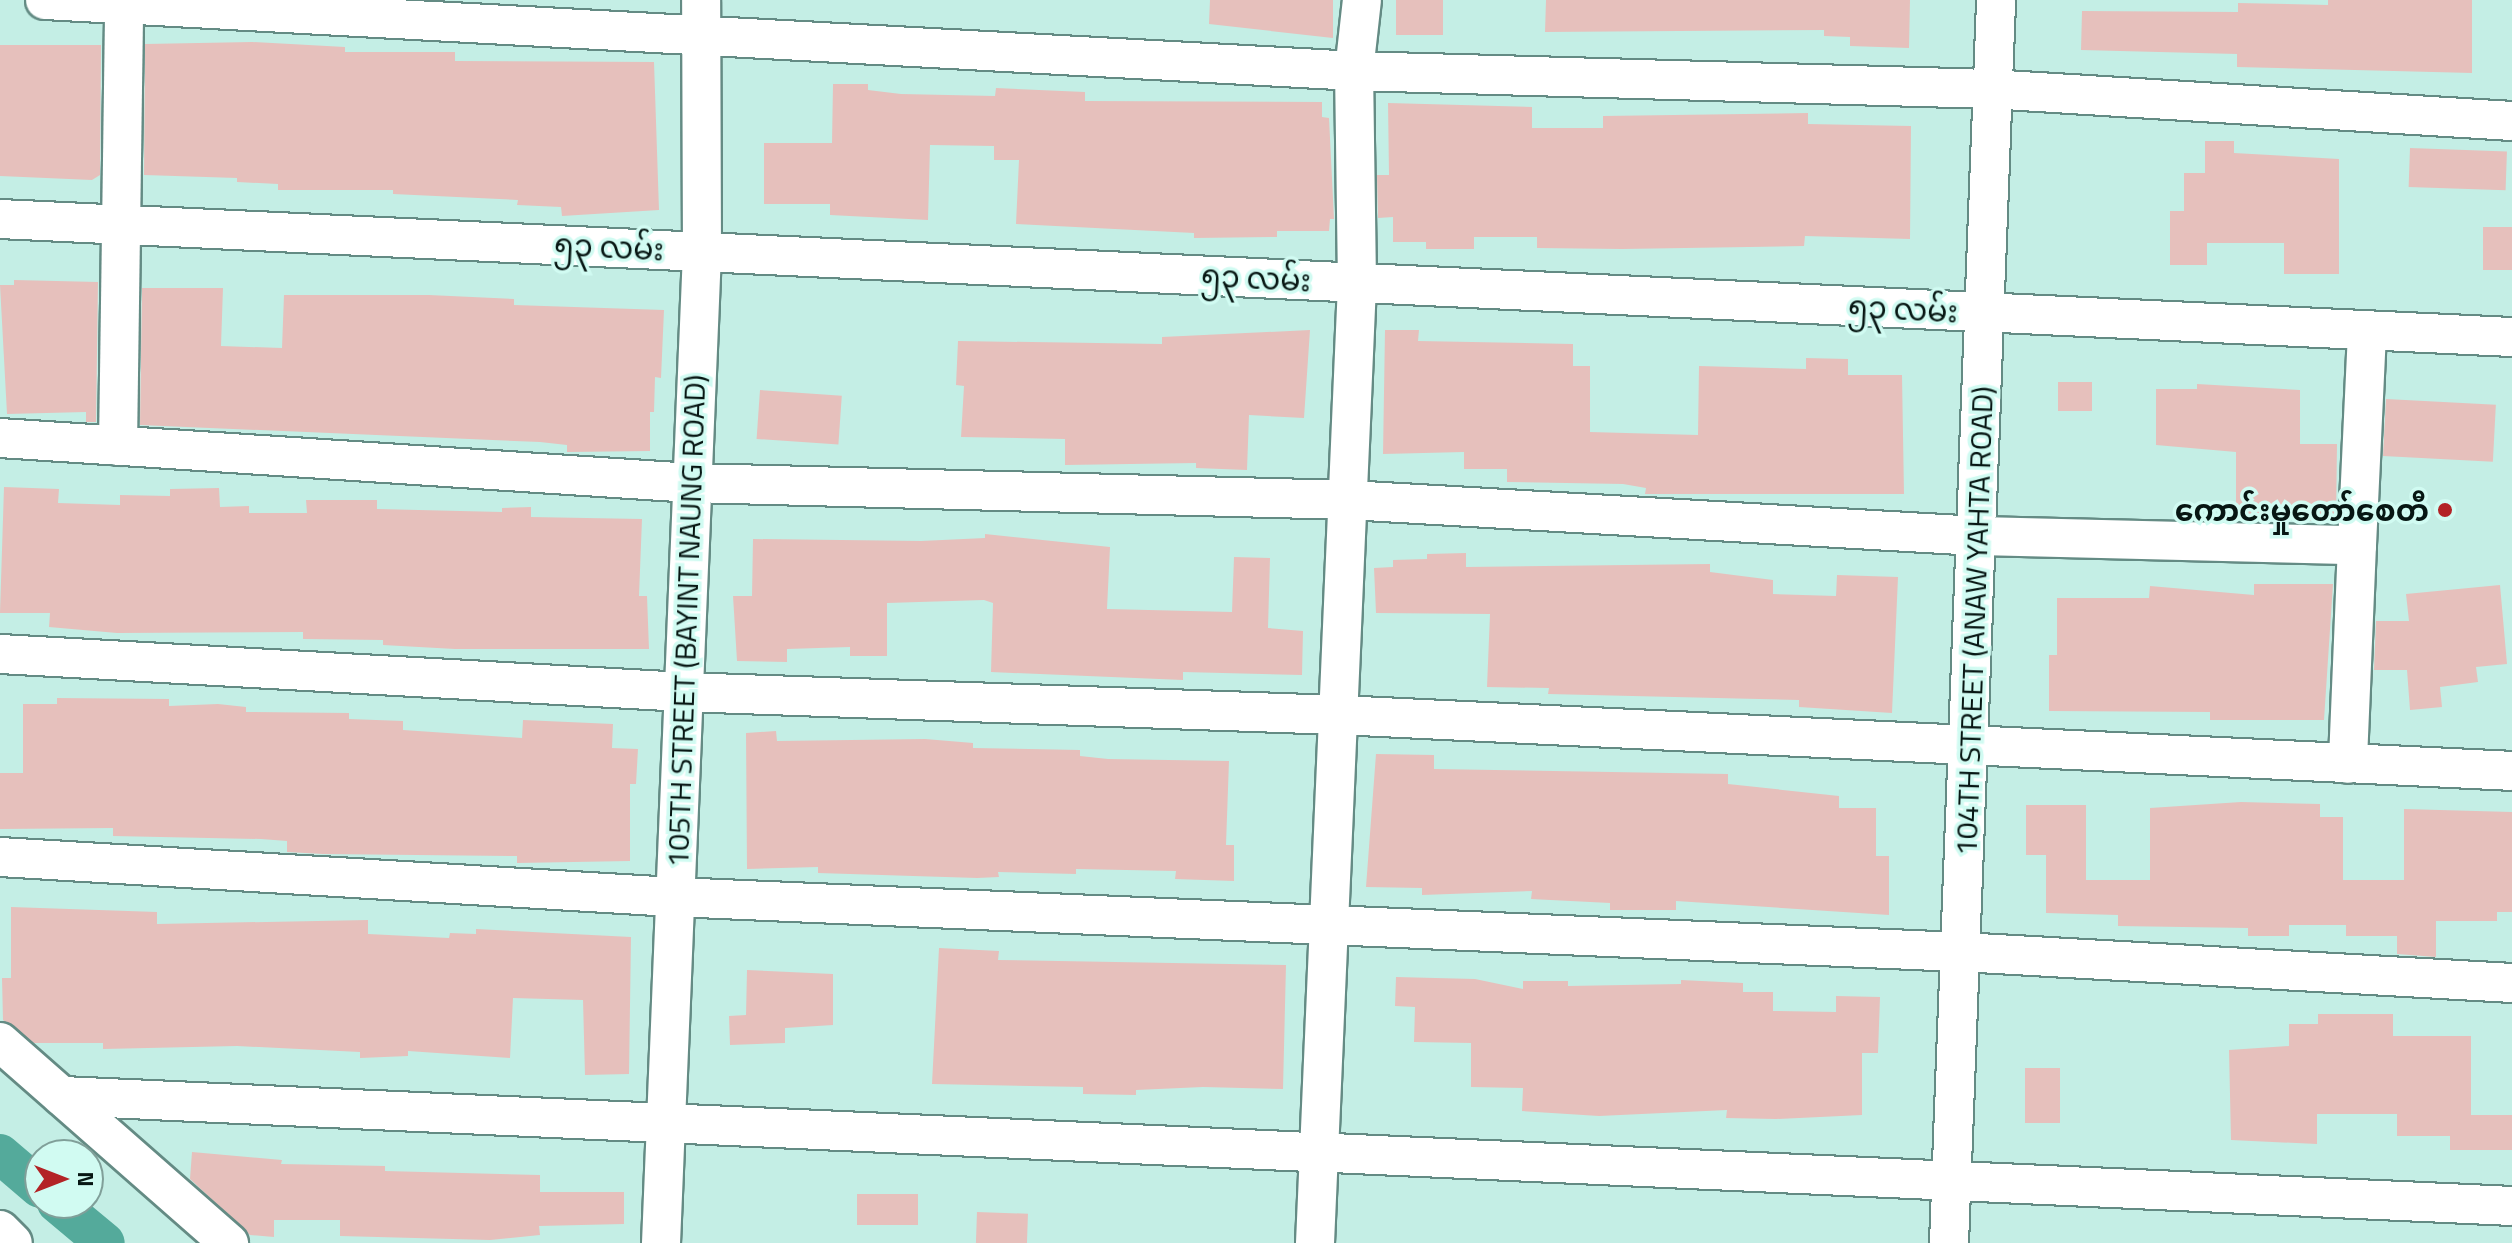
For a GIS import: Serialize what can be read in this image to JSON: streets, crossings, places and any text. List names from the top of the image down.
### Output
{
  "streets": {
    "street": ["၅၃ လမ်း", "105TH STREET (BAYINT NAUNG ROAD)", "104TH STREET (ANAW YAHTA ROAD)"]
  },
  "crossings": [
    ["၅၃ လမ်း", "105TH STREET (BAYINT NAUNG ROAD)"],
    ["၅၃ လမ်း", "104TH STREET (ANAW YAHTA ROAD)"]
  ],
  "places": ["ကောင်းမှုတော်စေတီ"],
  "north": "right"
}
